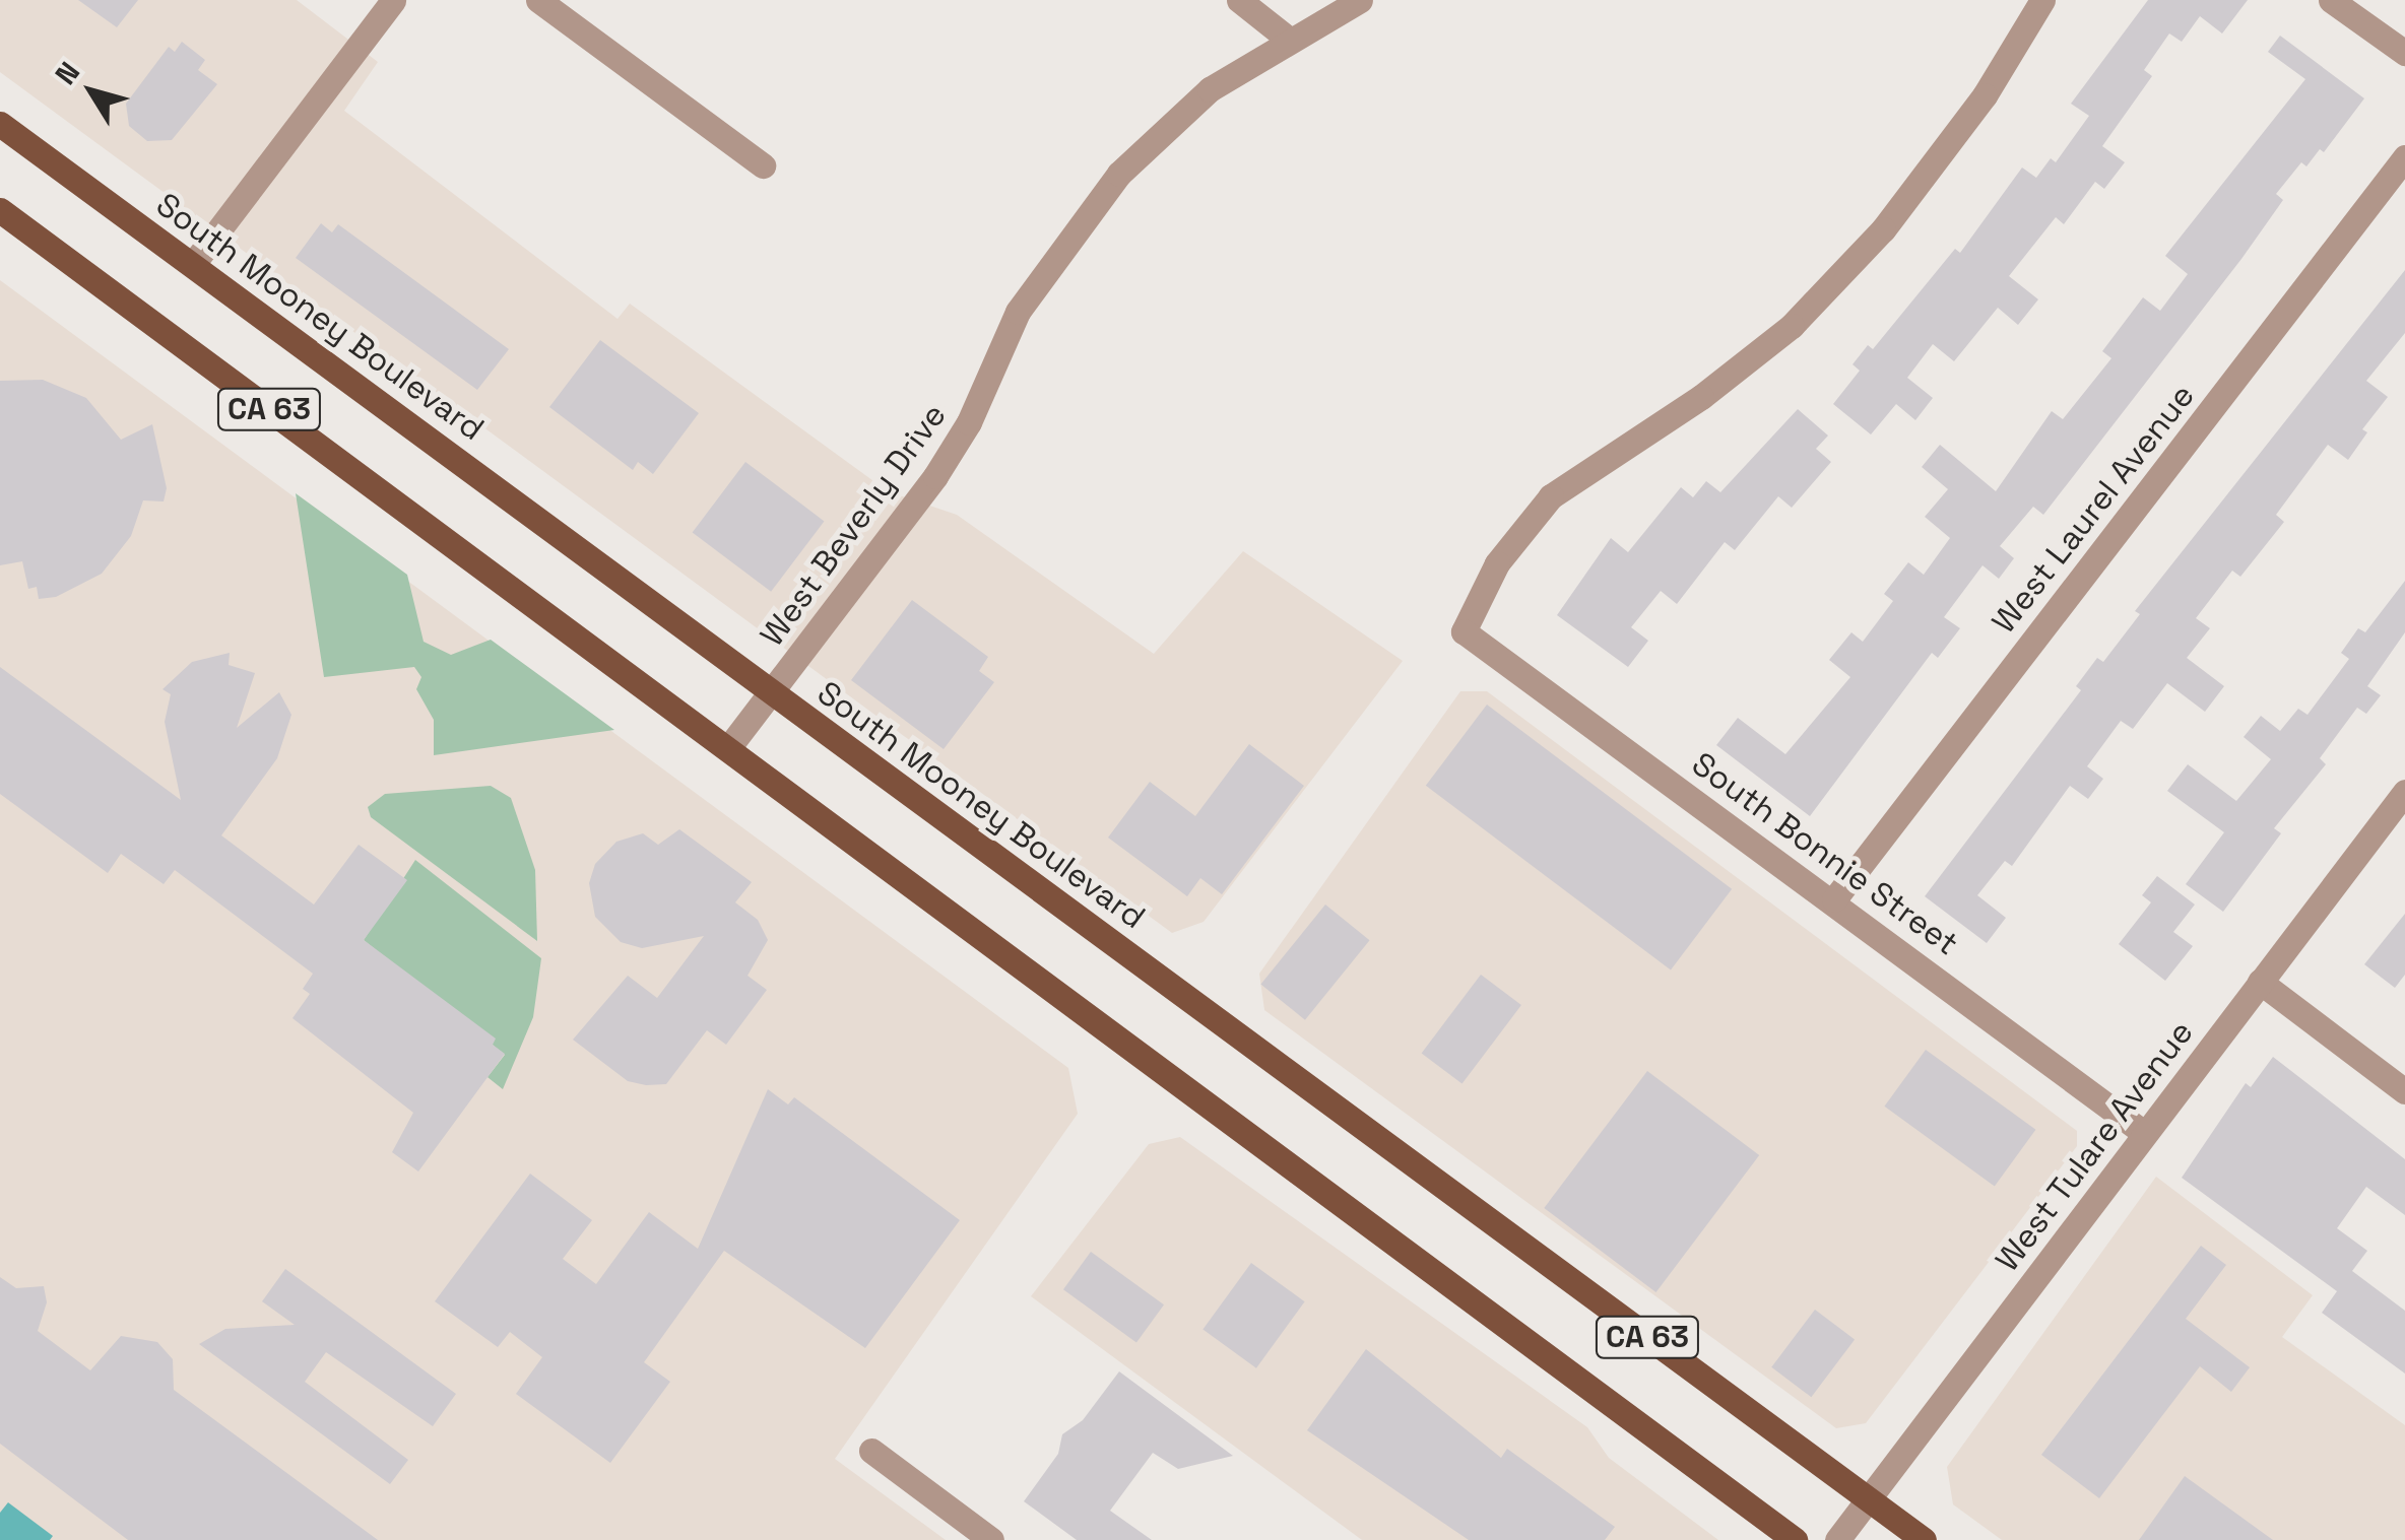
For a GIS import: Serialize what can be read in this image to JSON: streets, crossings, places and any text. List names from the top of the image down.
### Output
{
  "streets": {
    "main road": ["South Mooney Boulevard", "CA 63"],
    "street": [
      "West Laurel Avenue",
      "West Beverly Drive",
      "South Bonnie Street",
      "West Tulare Avenue"
    ]
  },
  "crossings": [
    ["South Mooney Boulevard", "West Beverly Drive"],
    ["South Mooney Boulevard", "West Tulare Avenue"],
    ["CA 63", "West Beverly Drive"],
    ["West Laurel Avenue", "South Bonnie Street"],
    ["South Bonnie Street", "West Tulare Avenue"]
  ],
  "north": "top left"
}
